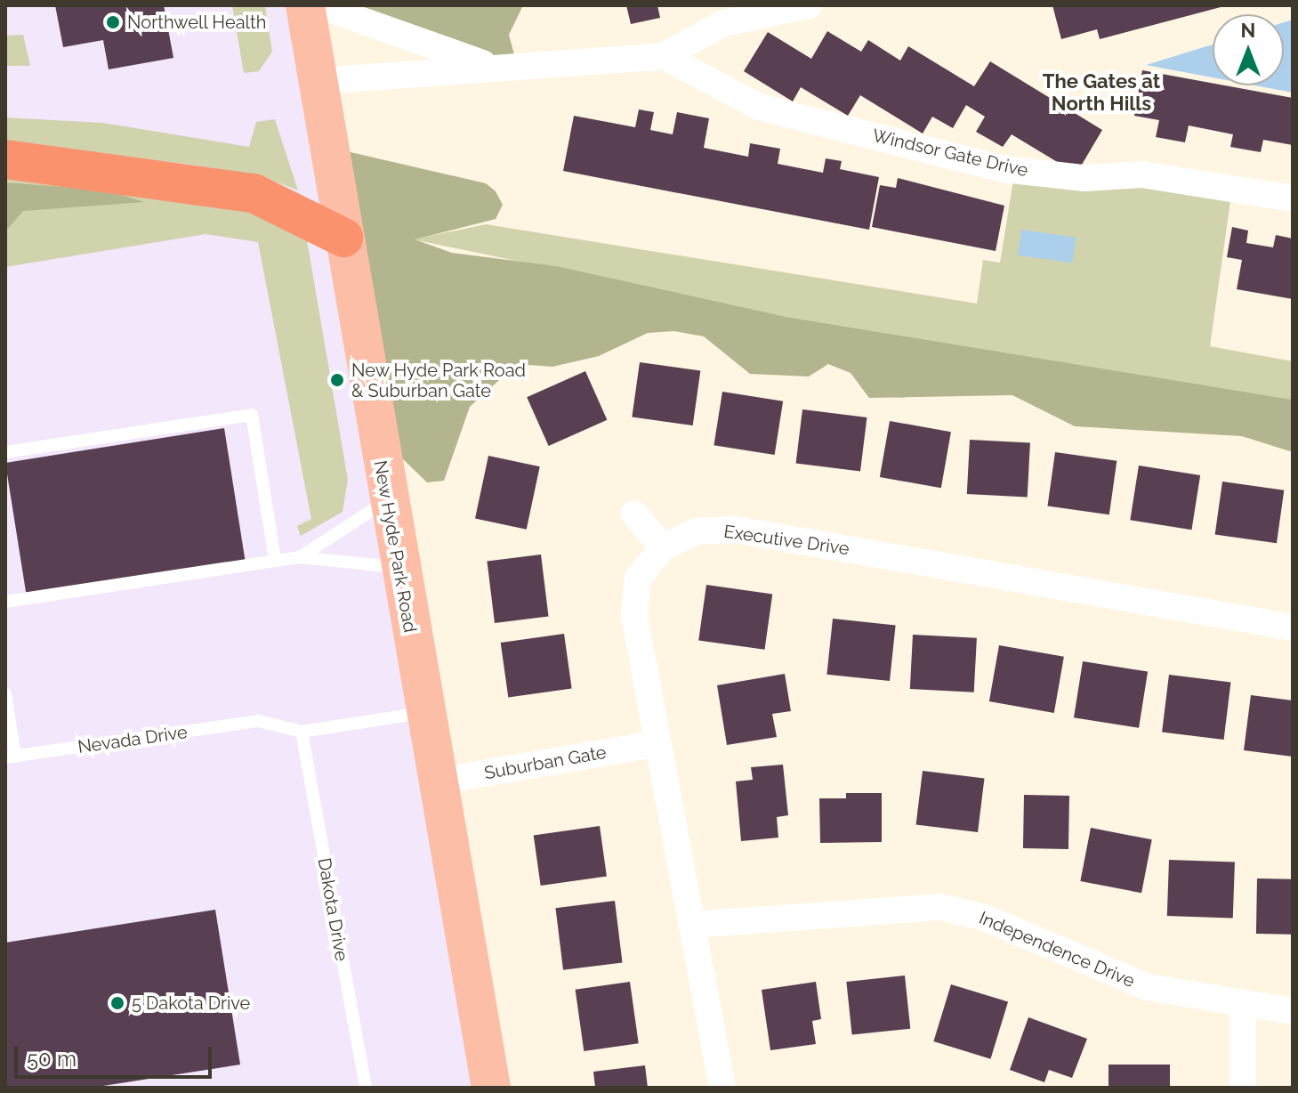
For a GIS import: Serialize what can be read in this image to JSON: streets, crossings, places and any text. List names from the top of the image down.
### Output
{
  "streets": {
    "main road": ["New Hyde Park Road"],
    "street": [
      "Windsor Gate Drive",
      "Executive Drive",
      "Suburban Gate",
      "Independence Drive"
    ],
    "lane": ["Nevada Drive", "Dakota Drive"]
  },
  "crossings": [
    ["Executive Drive", "Suburban Gate"],
    ["Executive Drive", "Independence Drive"],
    ["New Hyde Park Road", "Suburban Gate"],
    ["Nevada Drive", "Dakota Drive"]
  ],
  "districts": ["The Gates at North Hills"],
  "places": ["Northwell Health", "New Hyde Park Road & Suburban Gate", "5 Dakota Drive"],
  "scale_bar": "50 m",
  "north": "top"
}
